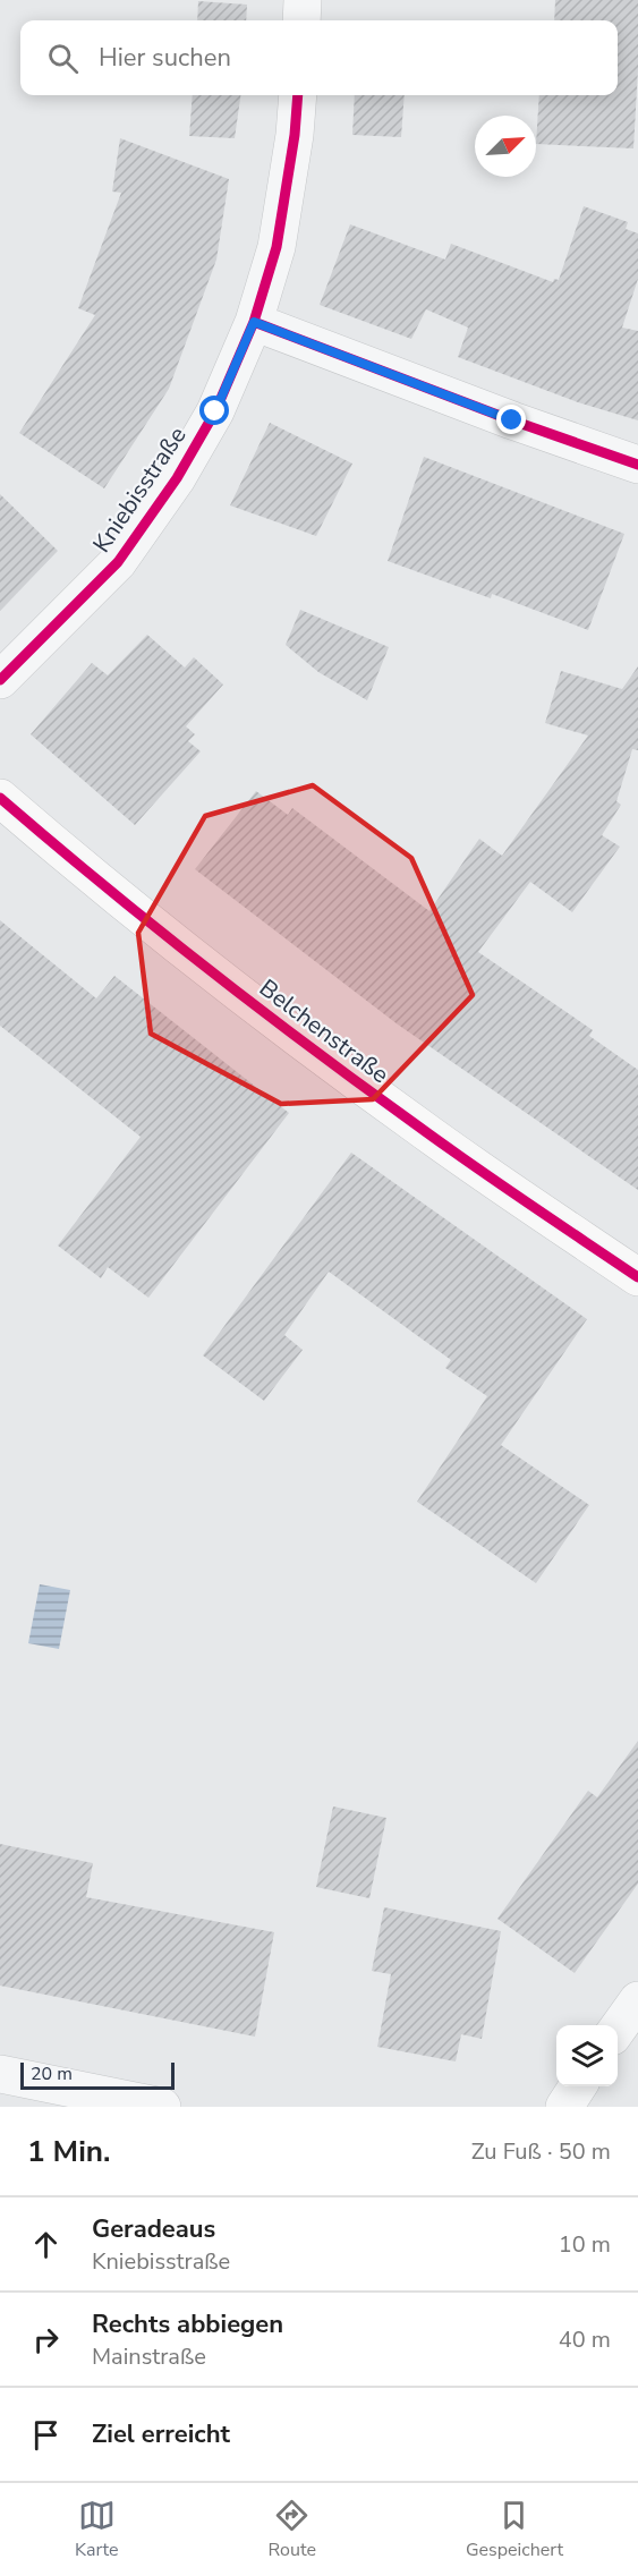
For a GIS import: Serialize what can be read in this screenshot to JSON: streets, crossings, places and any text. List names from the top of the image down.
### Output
{
  "streets": {
    "street": ["Kniebisstraße", "Belchenstraße"]
  },
  "scale_bar": "20 m",
  "north": "top right",
  "page": {
    "search": "Hier suchen",
    "scale": "20 m",
    "heading": ["1 Min.", "Zu Fuß · 50 m"],
    "list": [
      ["Geradeaus", "Kniebisstraße", "10 m"],
      ["Rechts abbiegen", "Mainstraße", "40 m"],
      "Ziel erreicht"
    ],
    "nav": ["Karte", "Route", "Gespeichert"]
  }
}
